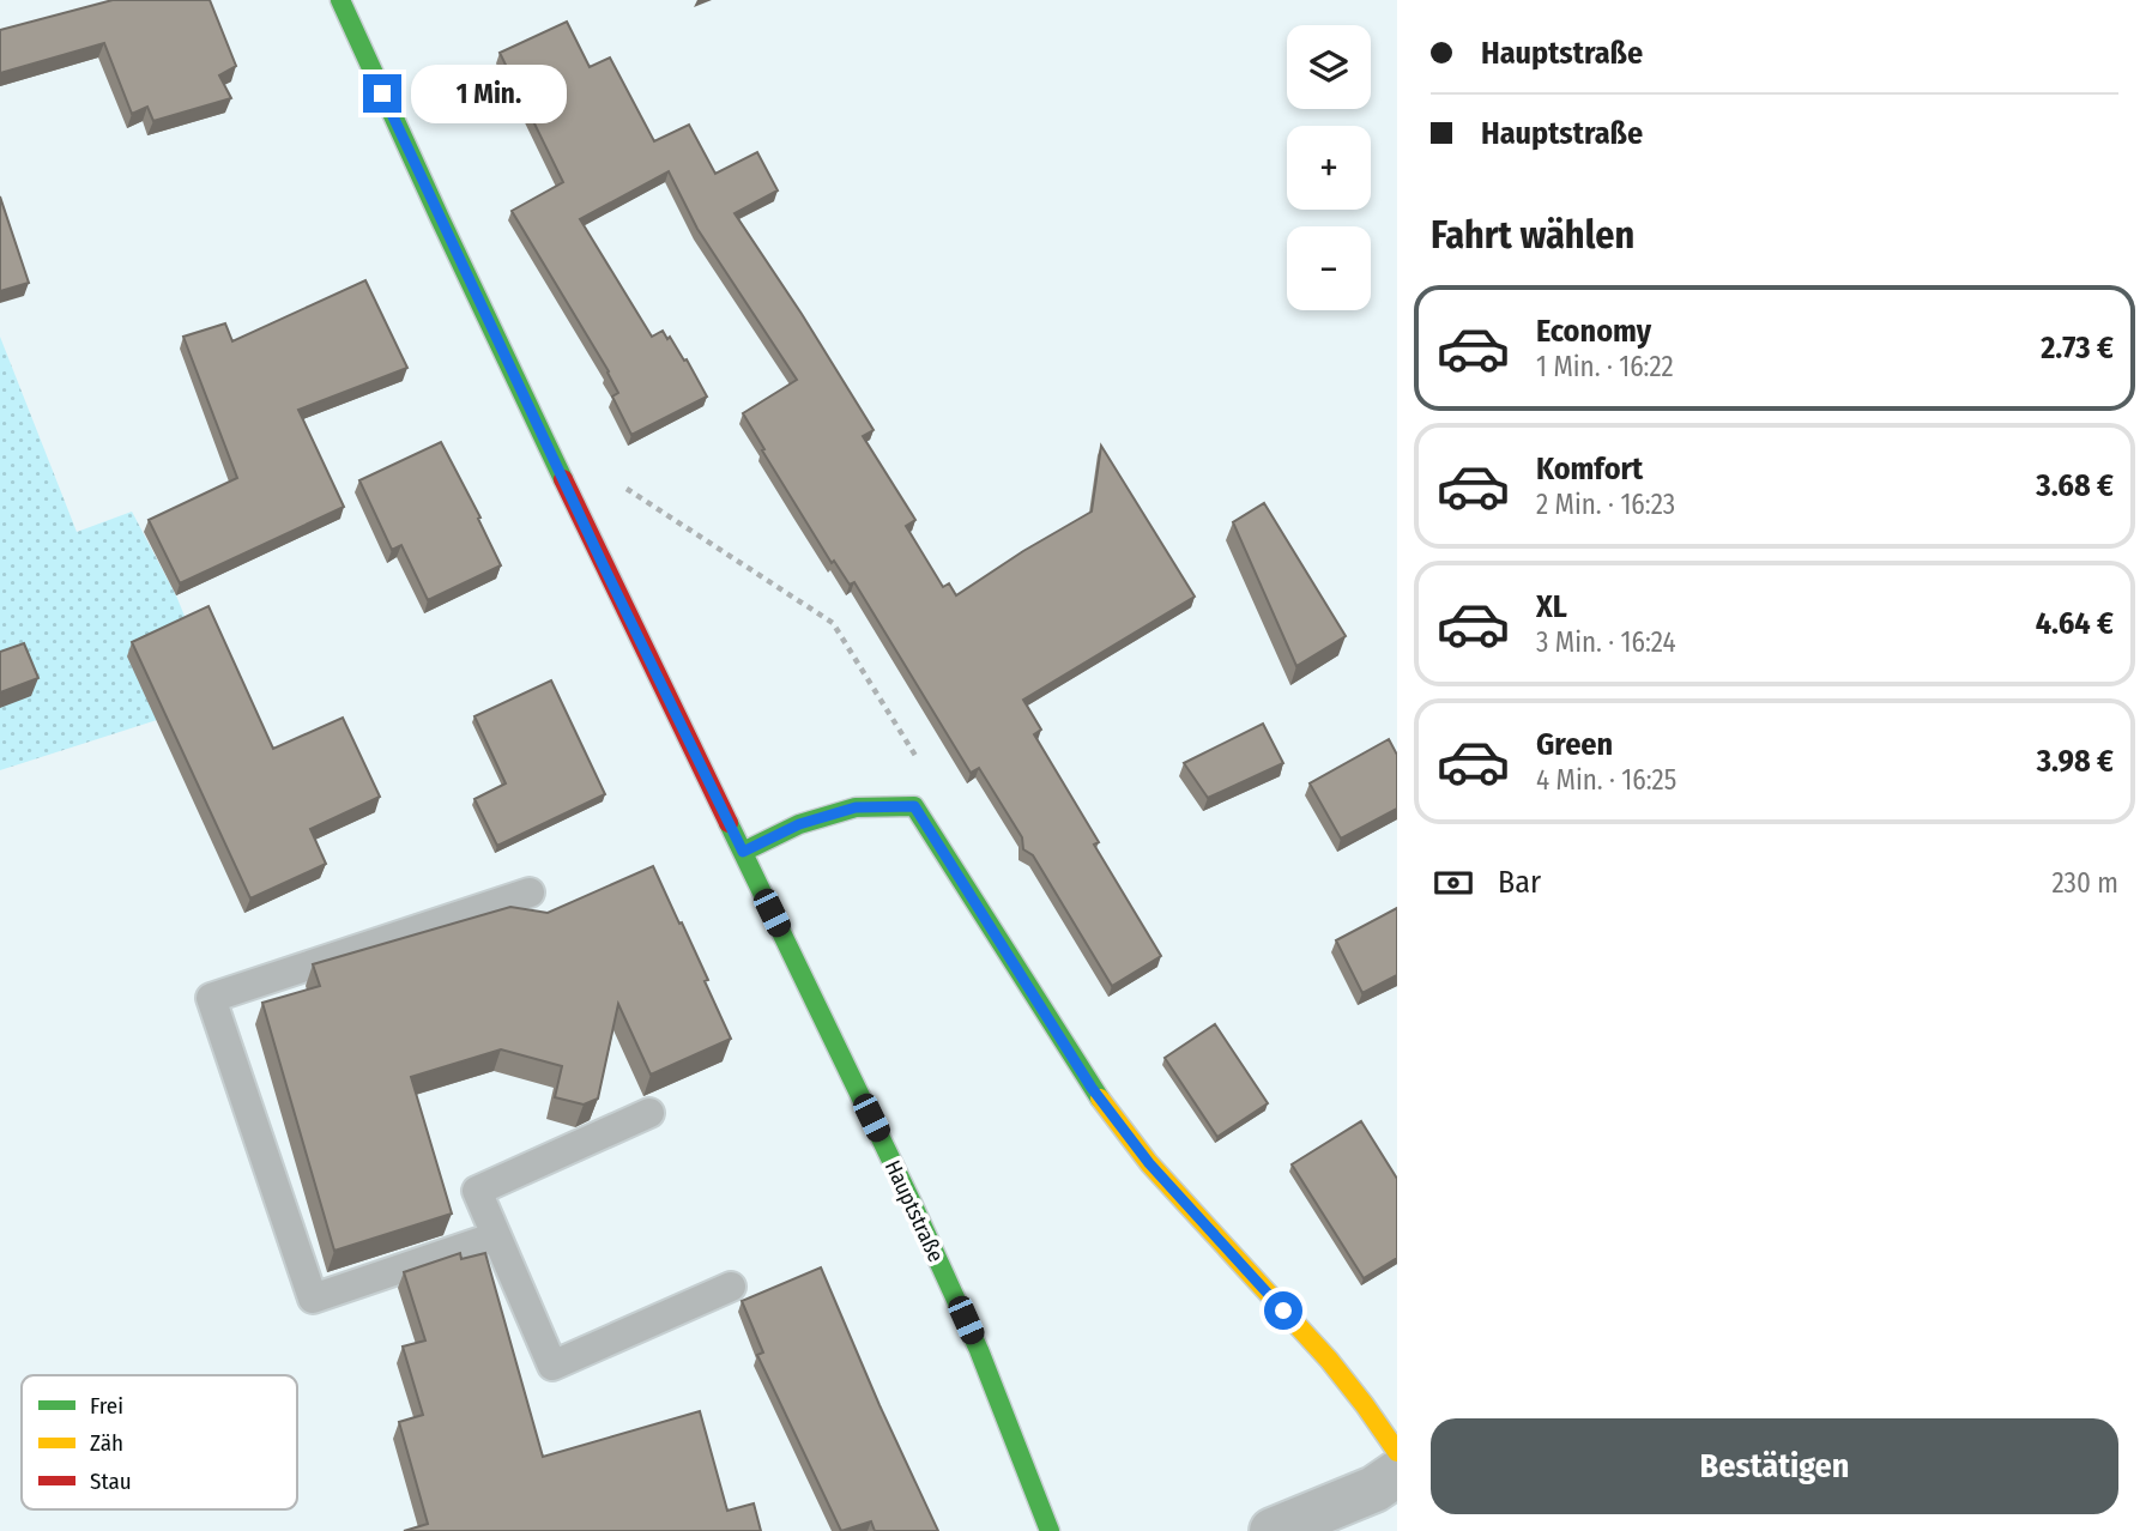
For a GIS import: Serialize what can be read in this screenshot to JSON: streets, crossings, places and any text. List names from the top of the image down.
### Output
{
  "streets": {
    "main road": ["Hauptstraße"]
  },
  "legend": ["Frei", "Zäh", "Stau"],
  "page": {
    "banner": ["Hauptstraße", "Hauptstraße"],
    "map_buttons": ["+", "−"],
    "bubble": "1 Min.",
    "heading": "Fahrt wählen",
    "list": [
      {
        "name": "Economy",
        "note": "1 Min. · 16:22",
        "value": "2.73 €"
      },
      {
        "name": "Komfort",
        "note": "2 Min. · 16:23",
        "value": "3.68 €"
      },
      {
        "name": "XL",
        "note": "3 Min. · 16:24",
        "value": "4.64 €"
      },
      {
        "name": "Green",
        "note": "4 Min. · 16:25",
        "value": "3.98 €"
      }
    ],
    "pay": ["Bar", "230 m"],
    "buttons": "Bestätigen"
  }
}
